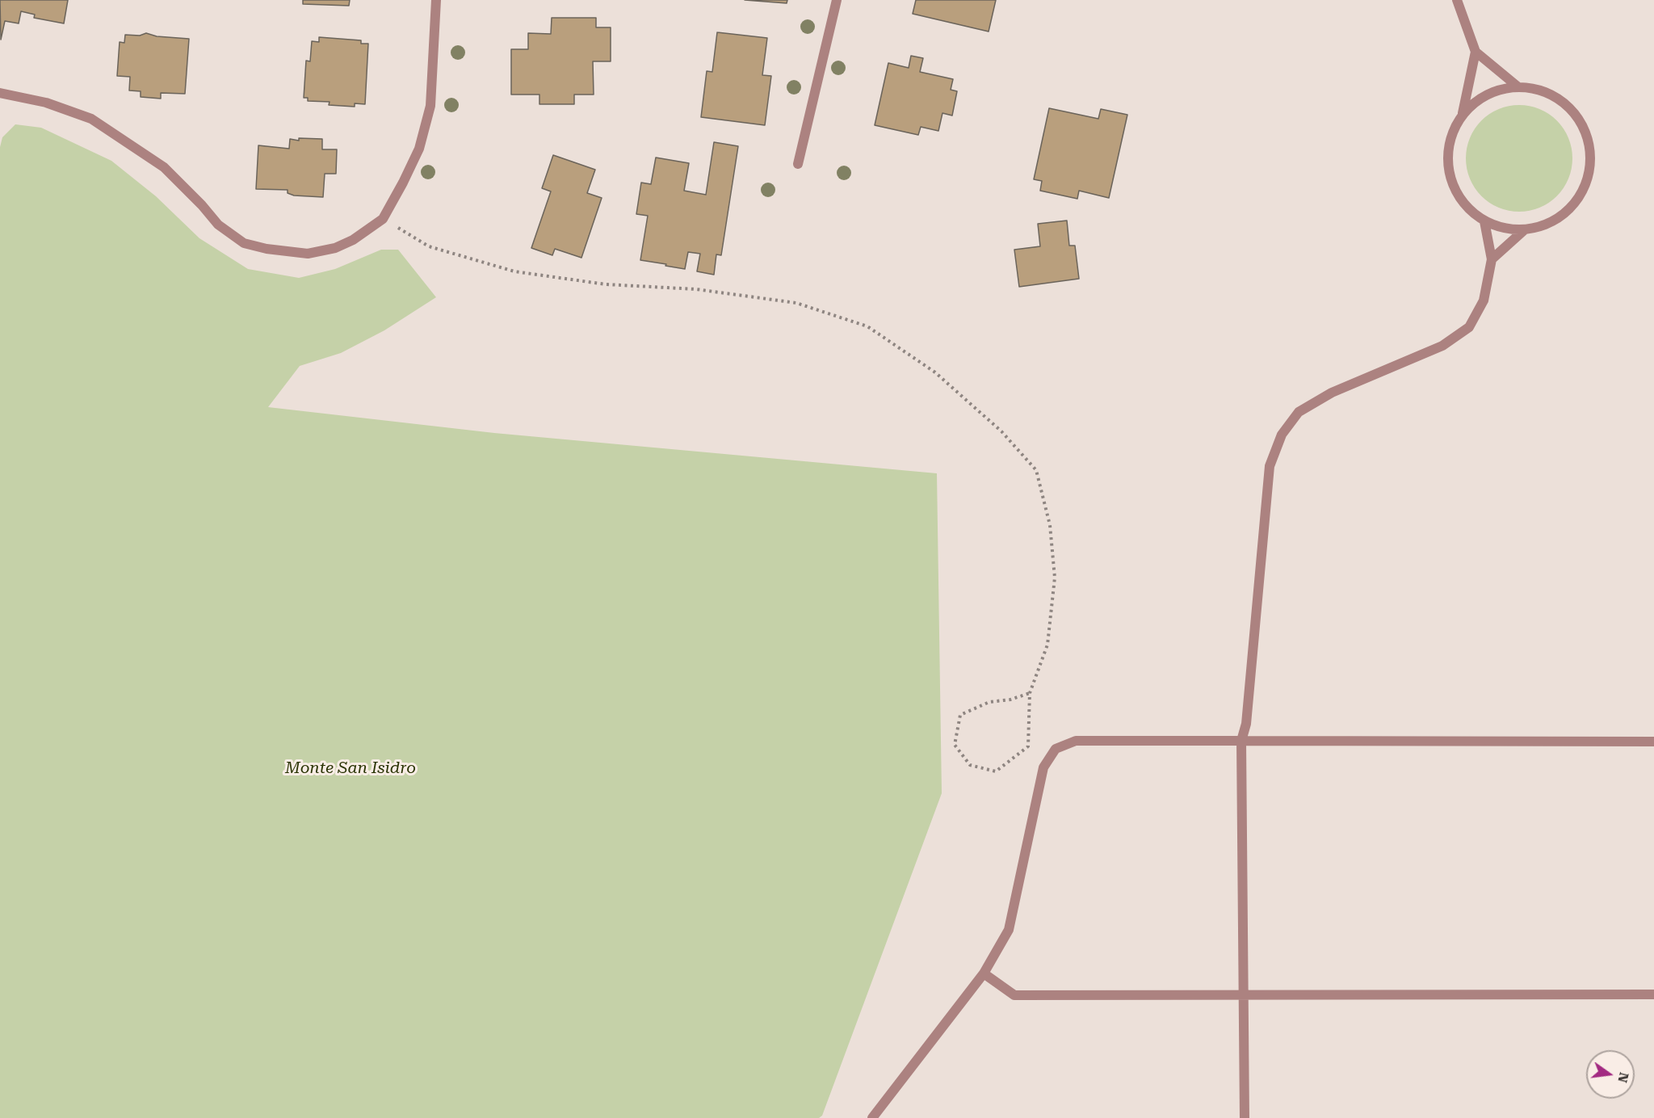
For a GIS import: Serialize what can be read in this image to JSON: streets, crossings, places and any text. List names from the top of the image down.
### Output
{
  "parks": ["Monte San Isidro"],
  "north": "right"
}
